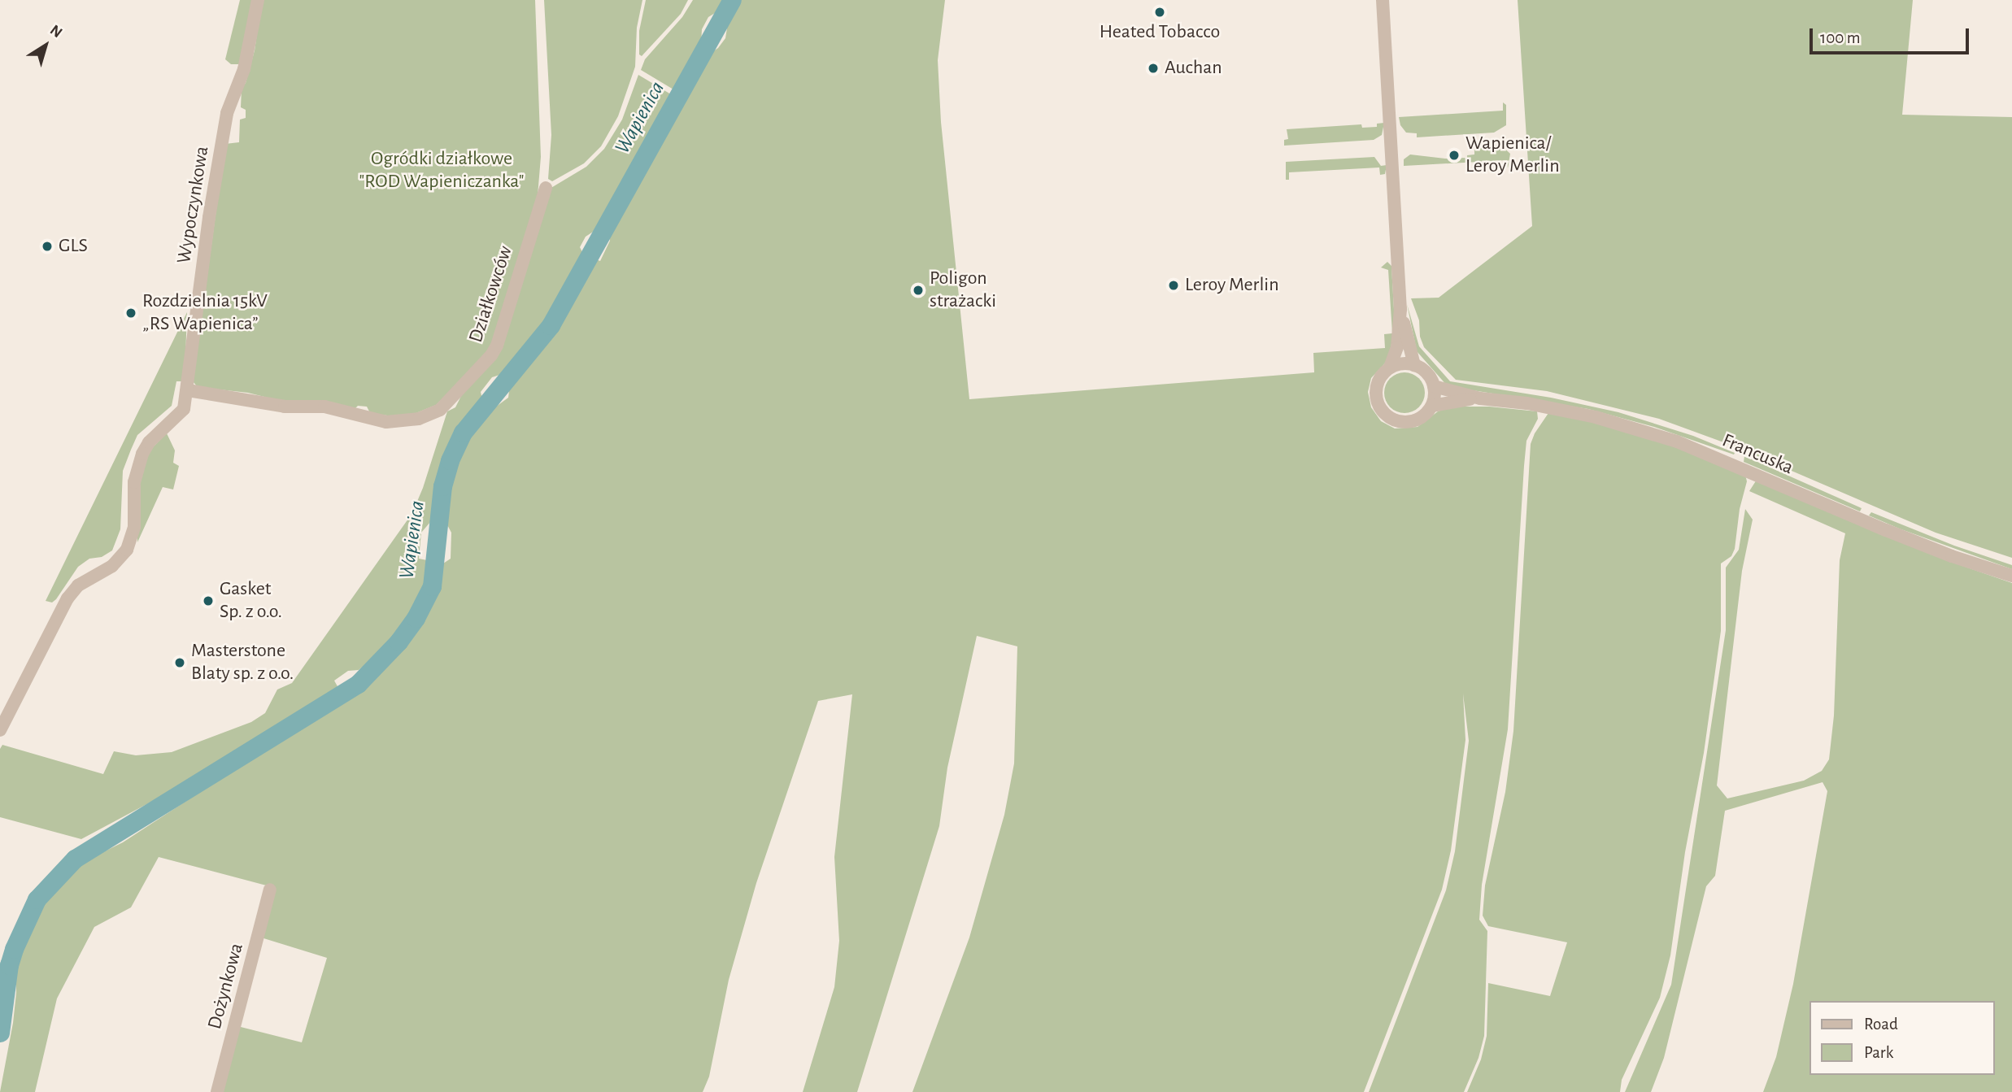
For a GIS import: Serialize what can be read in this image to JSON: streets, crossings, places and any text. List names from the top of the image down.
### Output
{
  "streets": {
    "street": [
      "Wypoczynkowa",
      "Działkowców",
      "Francuska",
      "Dożynkowa"
    ]
  },
  "crossings": [
    ["Wypoczynkowa", "Działkowców"]
  ],
  "water": ["Wapienica"],
  "parks": ["Ogródki działkowe \"ROD Wapieniczanka\""],
  "places": [
    "Heated Tobacco",
    "Auchan",
    "Wapienica/ Leroy Merlin",
    "GLS",
    "Leroy Merlin",
    "Poligon strażacki",
    "Rozdzielnia 15kV „RS Wapienica”",
    "Gasket Sp. z o.o.",
    "Masterstone Blaty sp. z o.o."
  ],
  "legend": ["Road", "Park"],
  "scale_bar": "100 m",
  "north": "top right"
}
